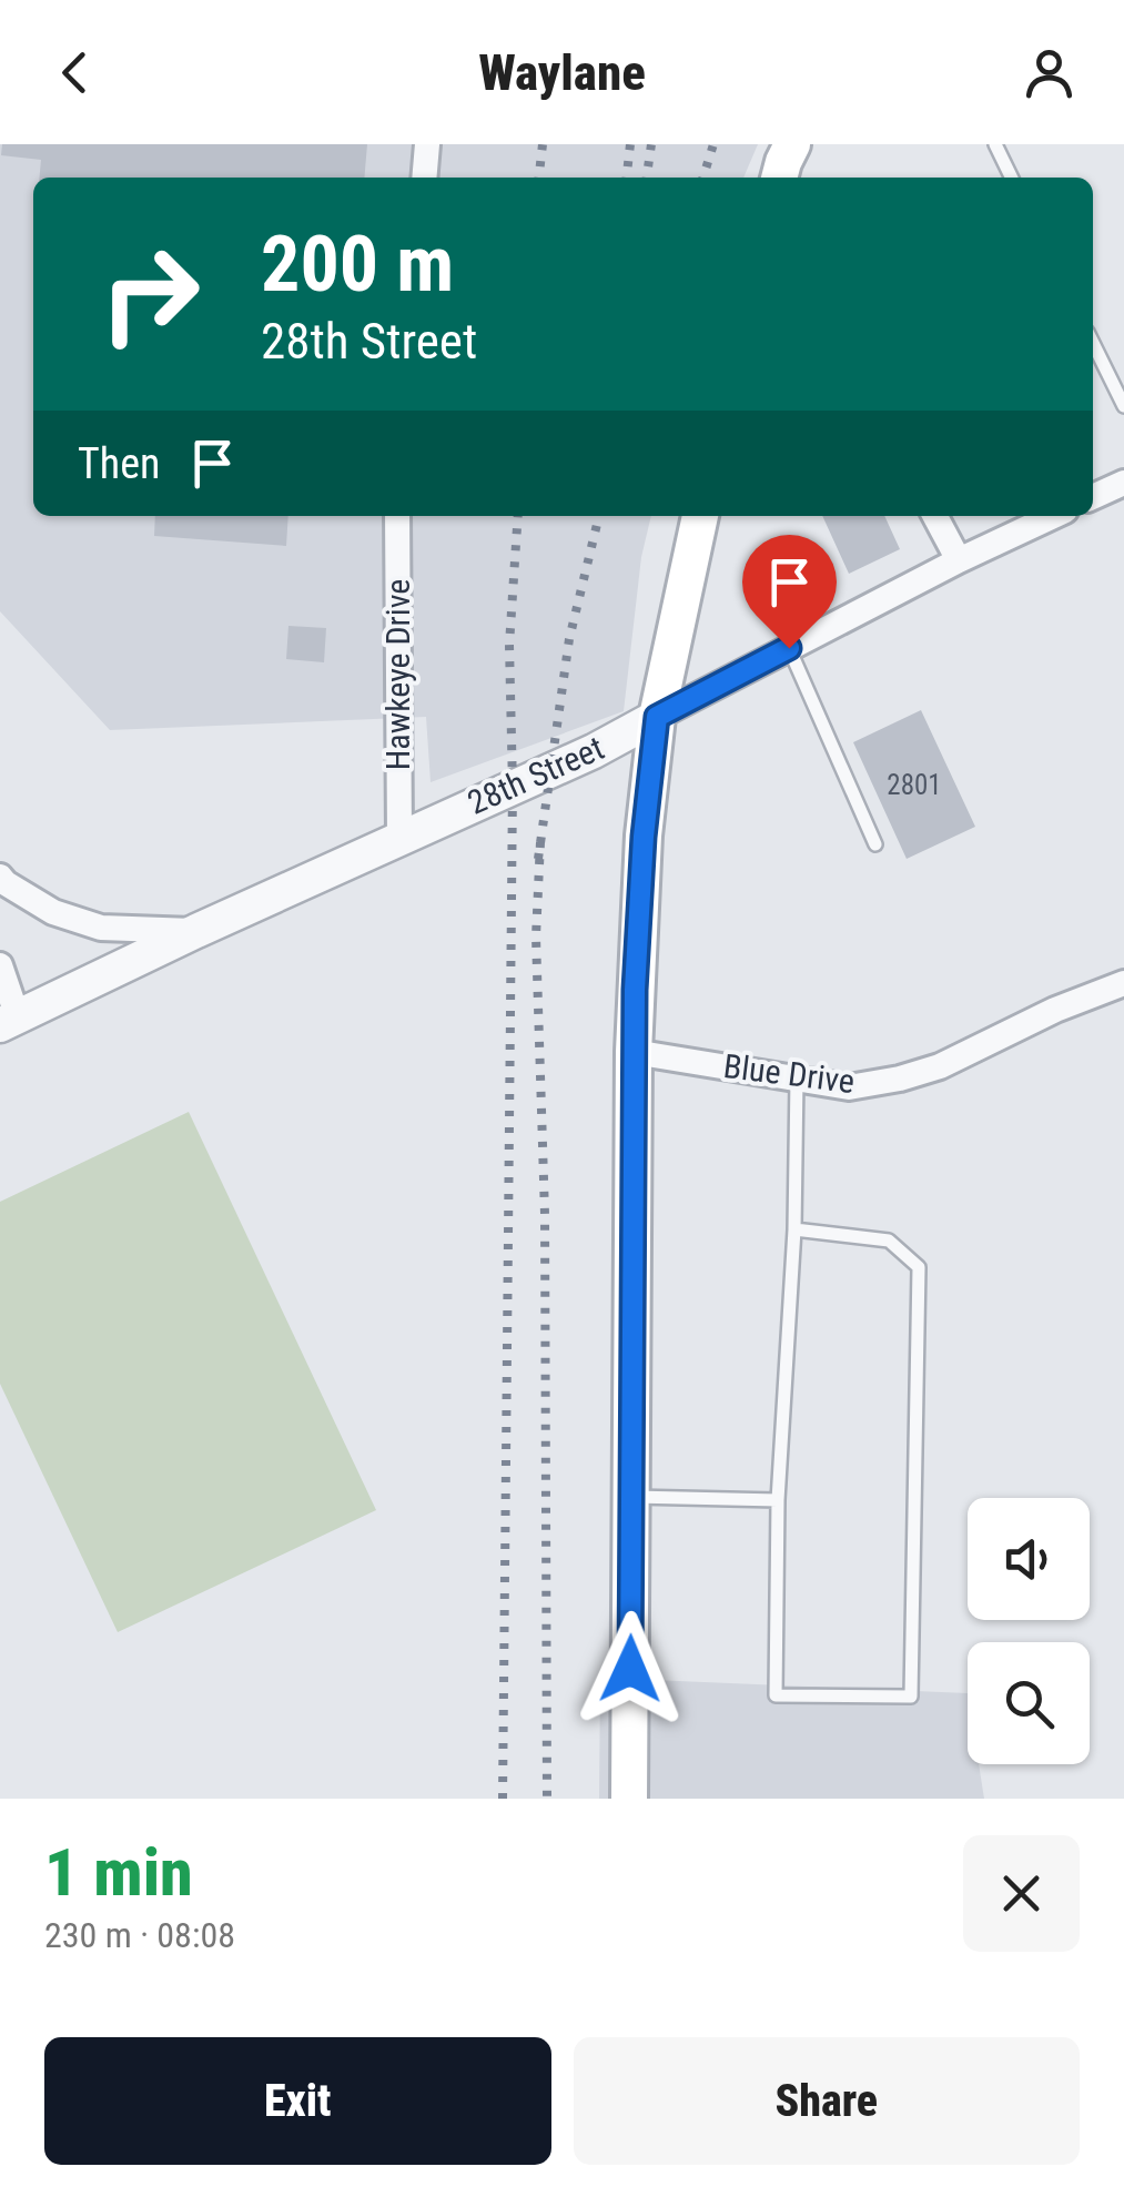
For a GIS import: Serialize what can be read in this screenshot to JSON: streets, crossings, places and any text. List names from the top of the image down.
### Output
{
  "streets": {
    "street": ["Hawkeye Drive", "28th Street", "Blue Drive"]
  },
  "crossings": [
    ["Hawkeye Drive", "28th Street"]
  ],
  "house_numbers": ["2801"],
  "page": {
    "header": "Waylane",
    "turn": ["200 m", "28th Street"],
    "then": "Then",
    "heading": ["1 min", "230 m · 08:08"],
    "buttons": ["Exit", "Share"]
  }
}
